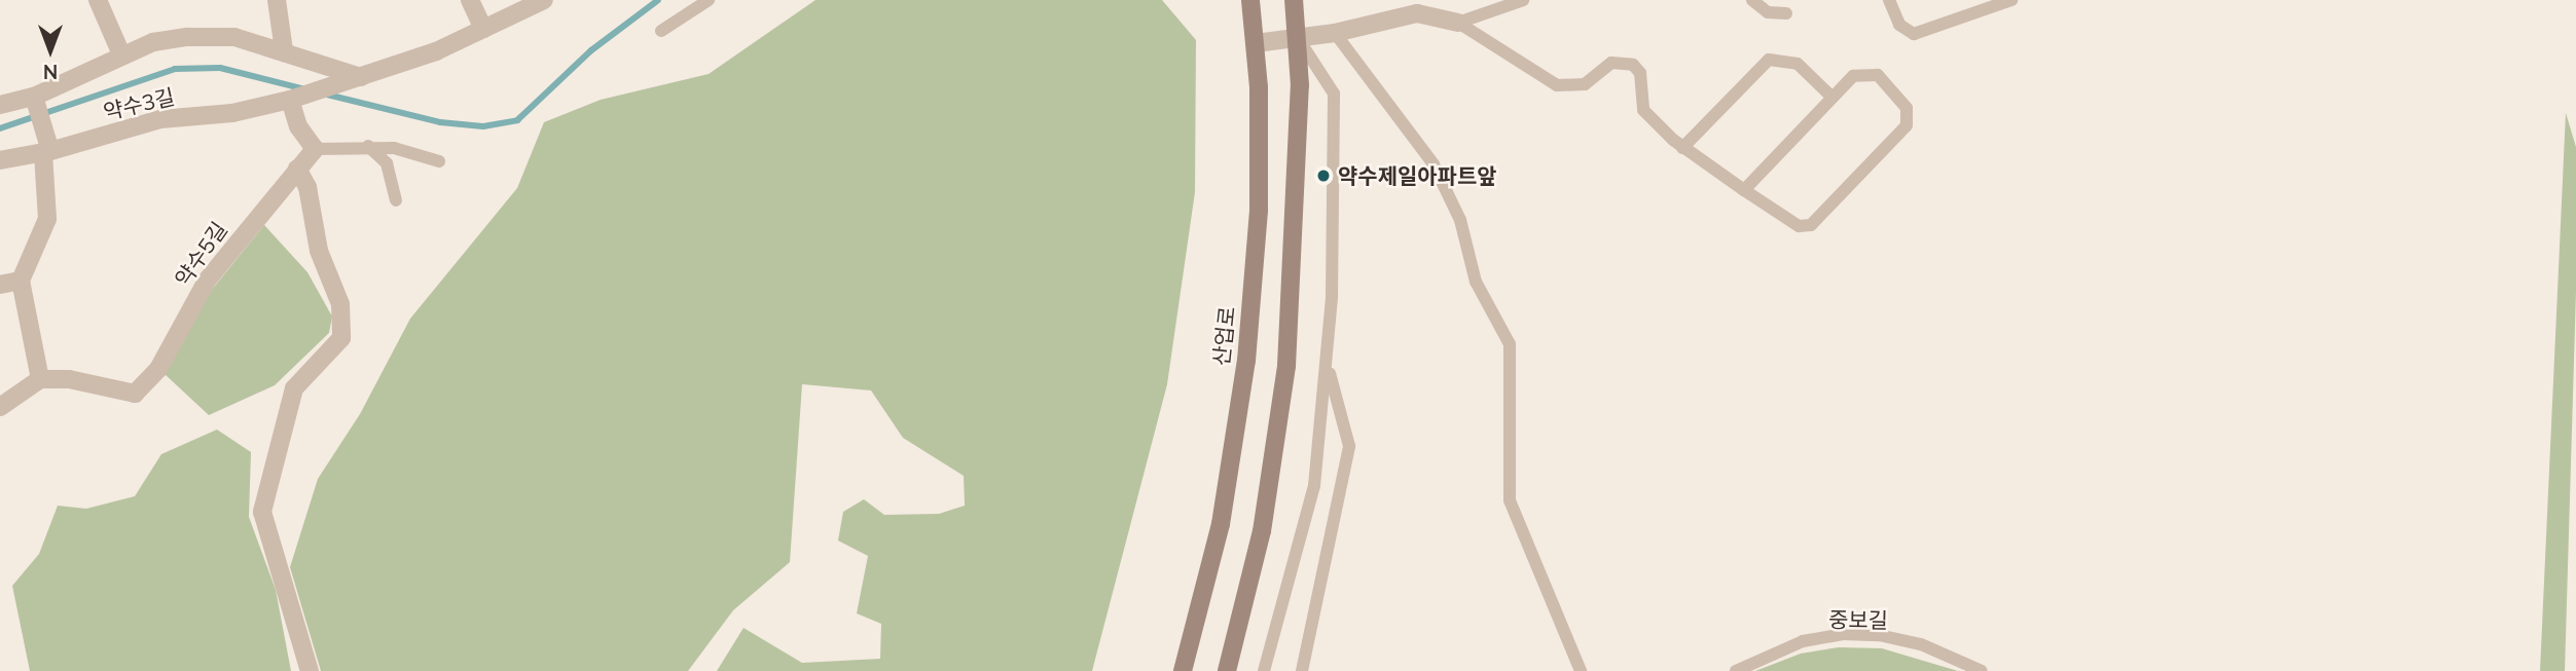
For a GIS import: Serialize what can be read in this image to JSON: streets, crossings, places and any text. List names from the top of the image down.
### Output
{
  "streets": {
    "main road": ["산업로"],
    "street": ["약수3길", "약수5길"],
    "lane": ["중보길"]
  },
  "places": ["약수제일아파트앞"],
  "north": "bottom"
}
